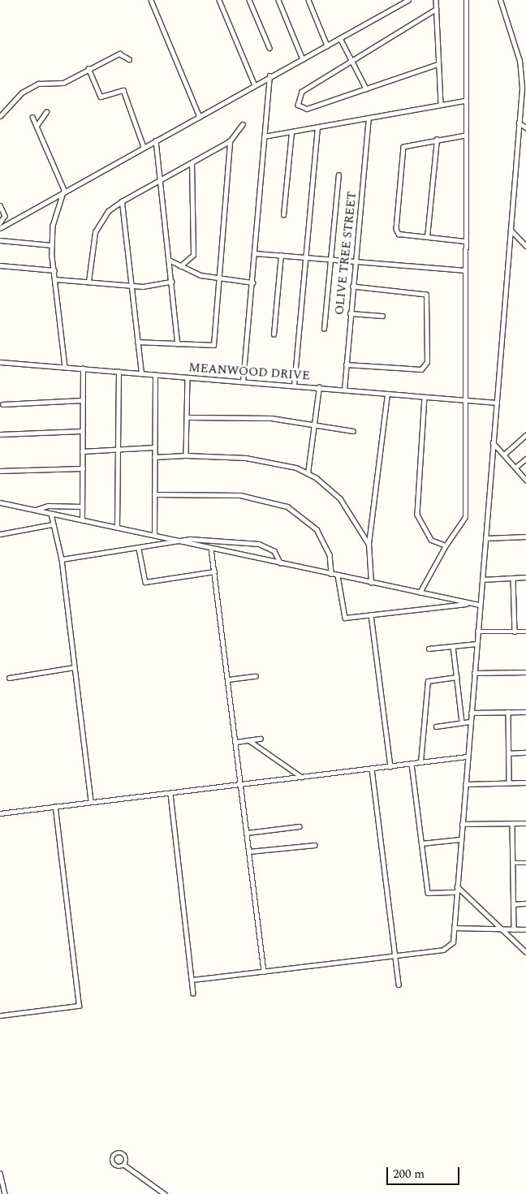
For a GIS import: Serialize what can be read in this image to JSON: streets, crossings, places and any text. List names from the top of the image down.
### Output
{
  "streets": {
    "street": ["OLIVE TREE STREET", "MEANWOOD DRIVE"]
  },
  "crossings": [
    ["OLIVE TREE STREET", "MEANWOOD DRIVE"]
  ],
  "scale_bar": "200 m"
}
